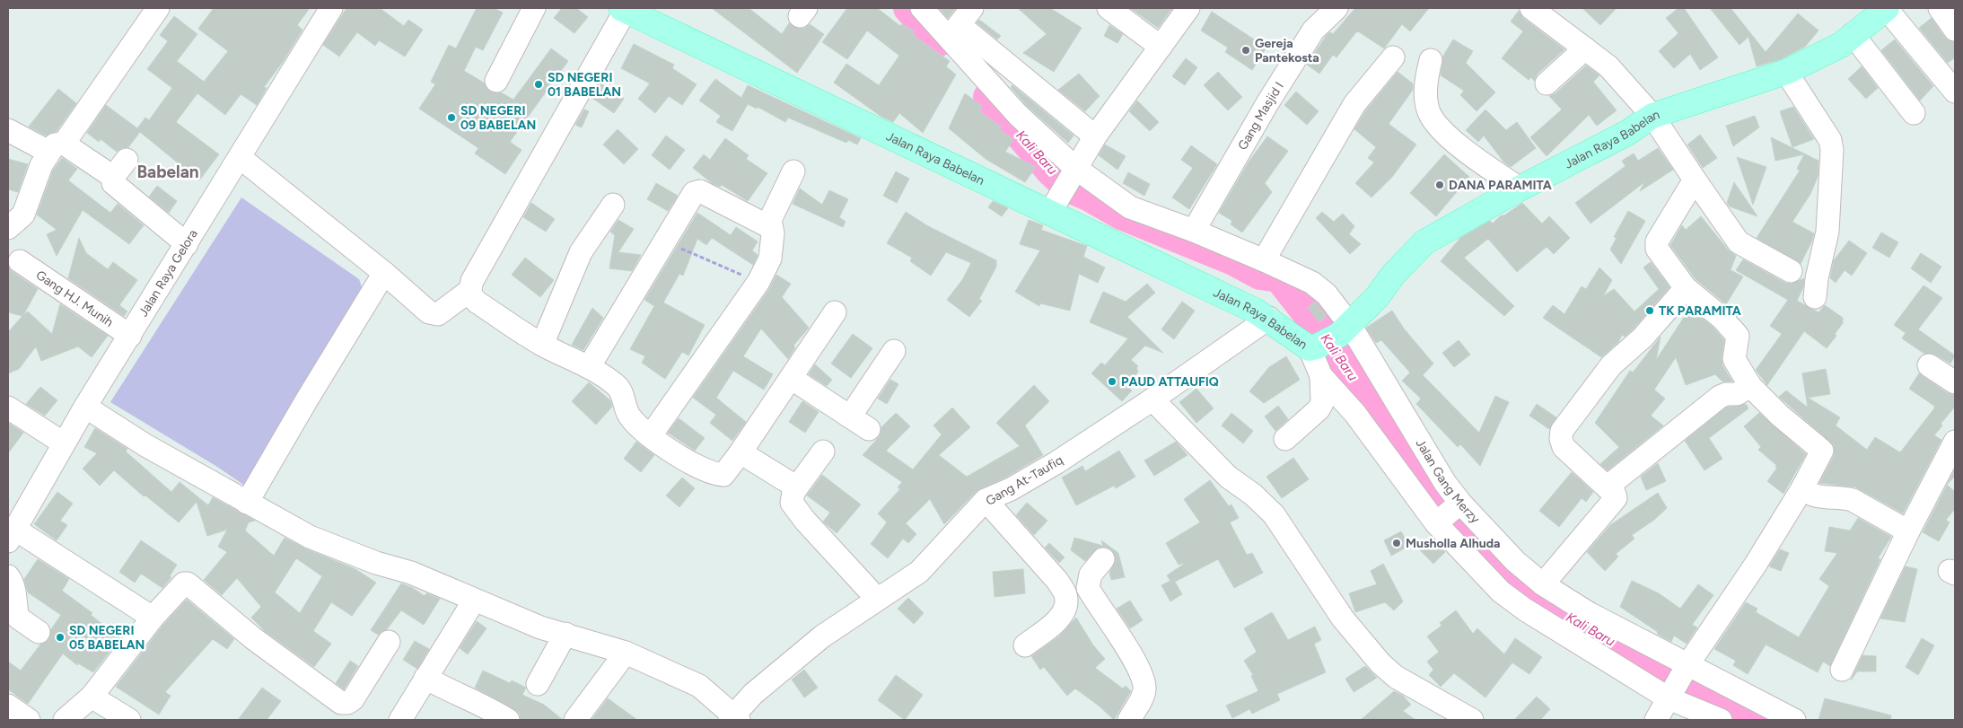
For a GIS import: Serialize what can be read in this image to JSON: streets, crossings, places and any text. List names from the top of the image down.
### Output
{
  "streets": {
    "main road": ["Jalan Raya Babelan"],
    "street": [
      "Gang Masjid I",
      "Jalan Raya Gelora",
      "Gang HJ. Munih",
      "Gang At-Taufiq",
      "Jalan Gang Merzy"
    ]
  },
  "crossings": [
    ["Gang Masjid I", "Jalan Gang Merzy"],
    ["Jalan Raya Babelan", "Gang At-Taufiq"],
    ["Jalan Raya Babelan", "Jalan Gang Merzy"],
    ["Jalan Raya Gelora", "Gang HJ. Munih"]
  ],
  "districts": ["Babelan"],
  "water": ["Kali Baru"],
  "places": [
    "Gereja Pantekosta",
    "SD NEGERI 01 BABELAN",
    "SD NEGERI 09 BABELAN",
    "DANA PARAMITA",
    "TK PARAMITA",
    "PAUD ATTAUFIQ",
    "Musholla Alhuda",
    "SD NEGERI 05 BABELAN"
  ]
}
